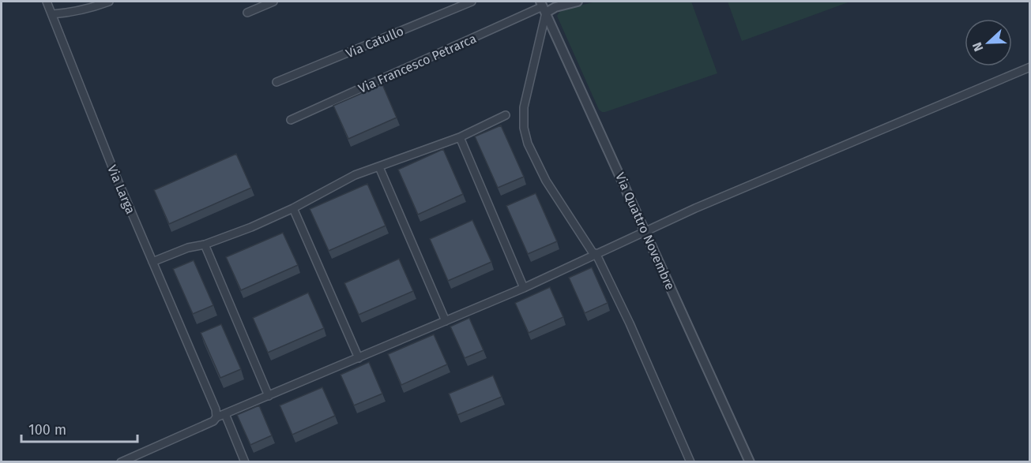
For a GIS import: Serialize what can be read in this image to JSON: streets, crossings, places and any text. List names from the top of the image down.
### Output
{
  "streets": {
    "street": [
      "Via Catullo",
      "Via Francesco Petrarca",
      "Via Larga",
      "Via Quattro Novembre"
    ]
  },
  "crossings": [
    ["Via Francesco Petrarca", "Via Quattro Novembre"]
  ],
  "scale_bar": "100 m",
  "north": "left"
}
